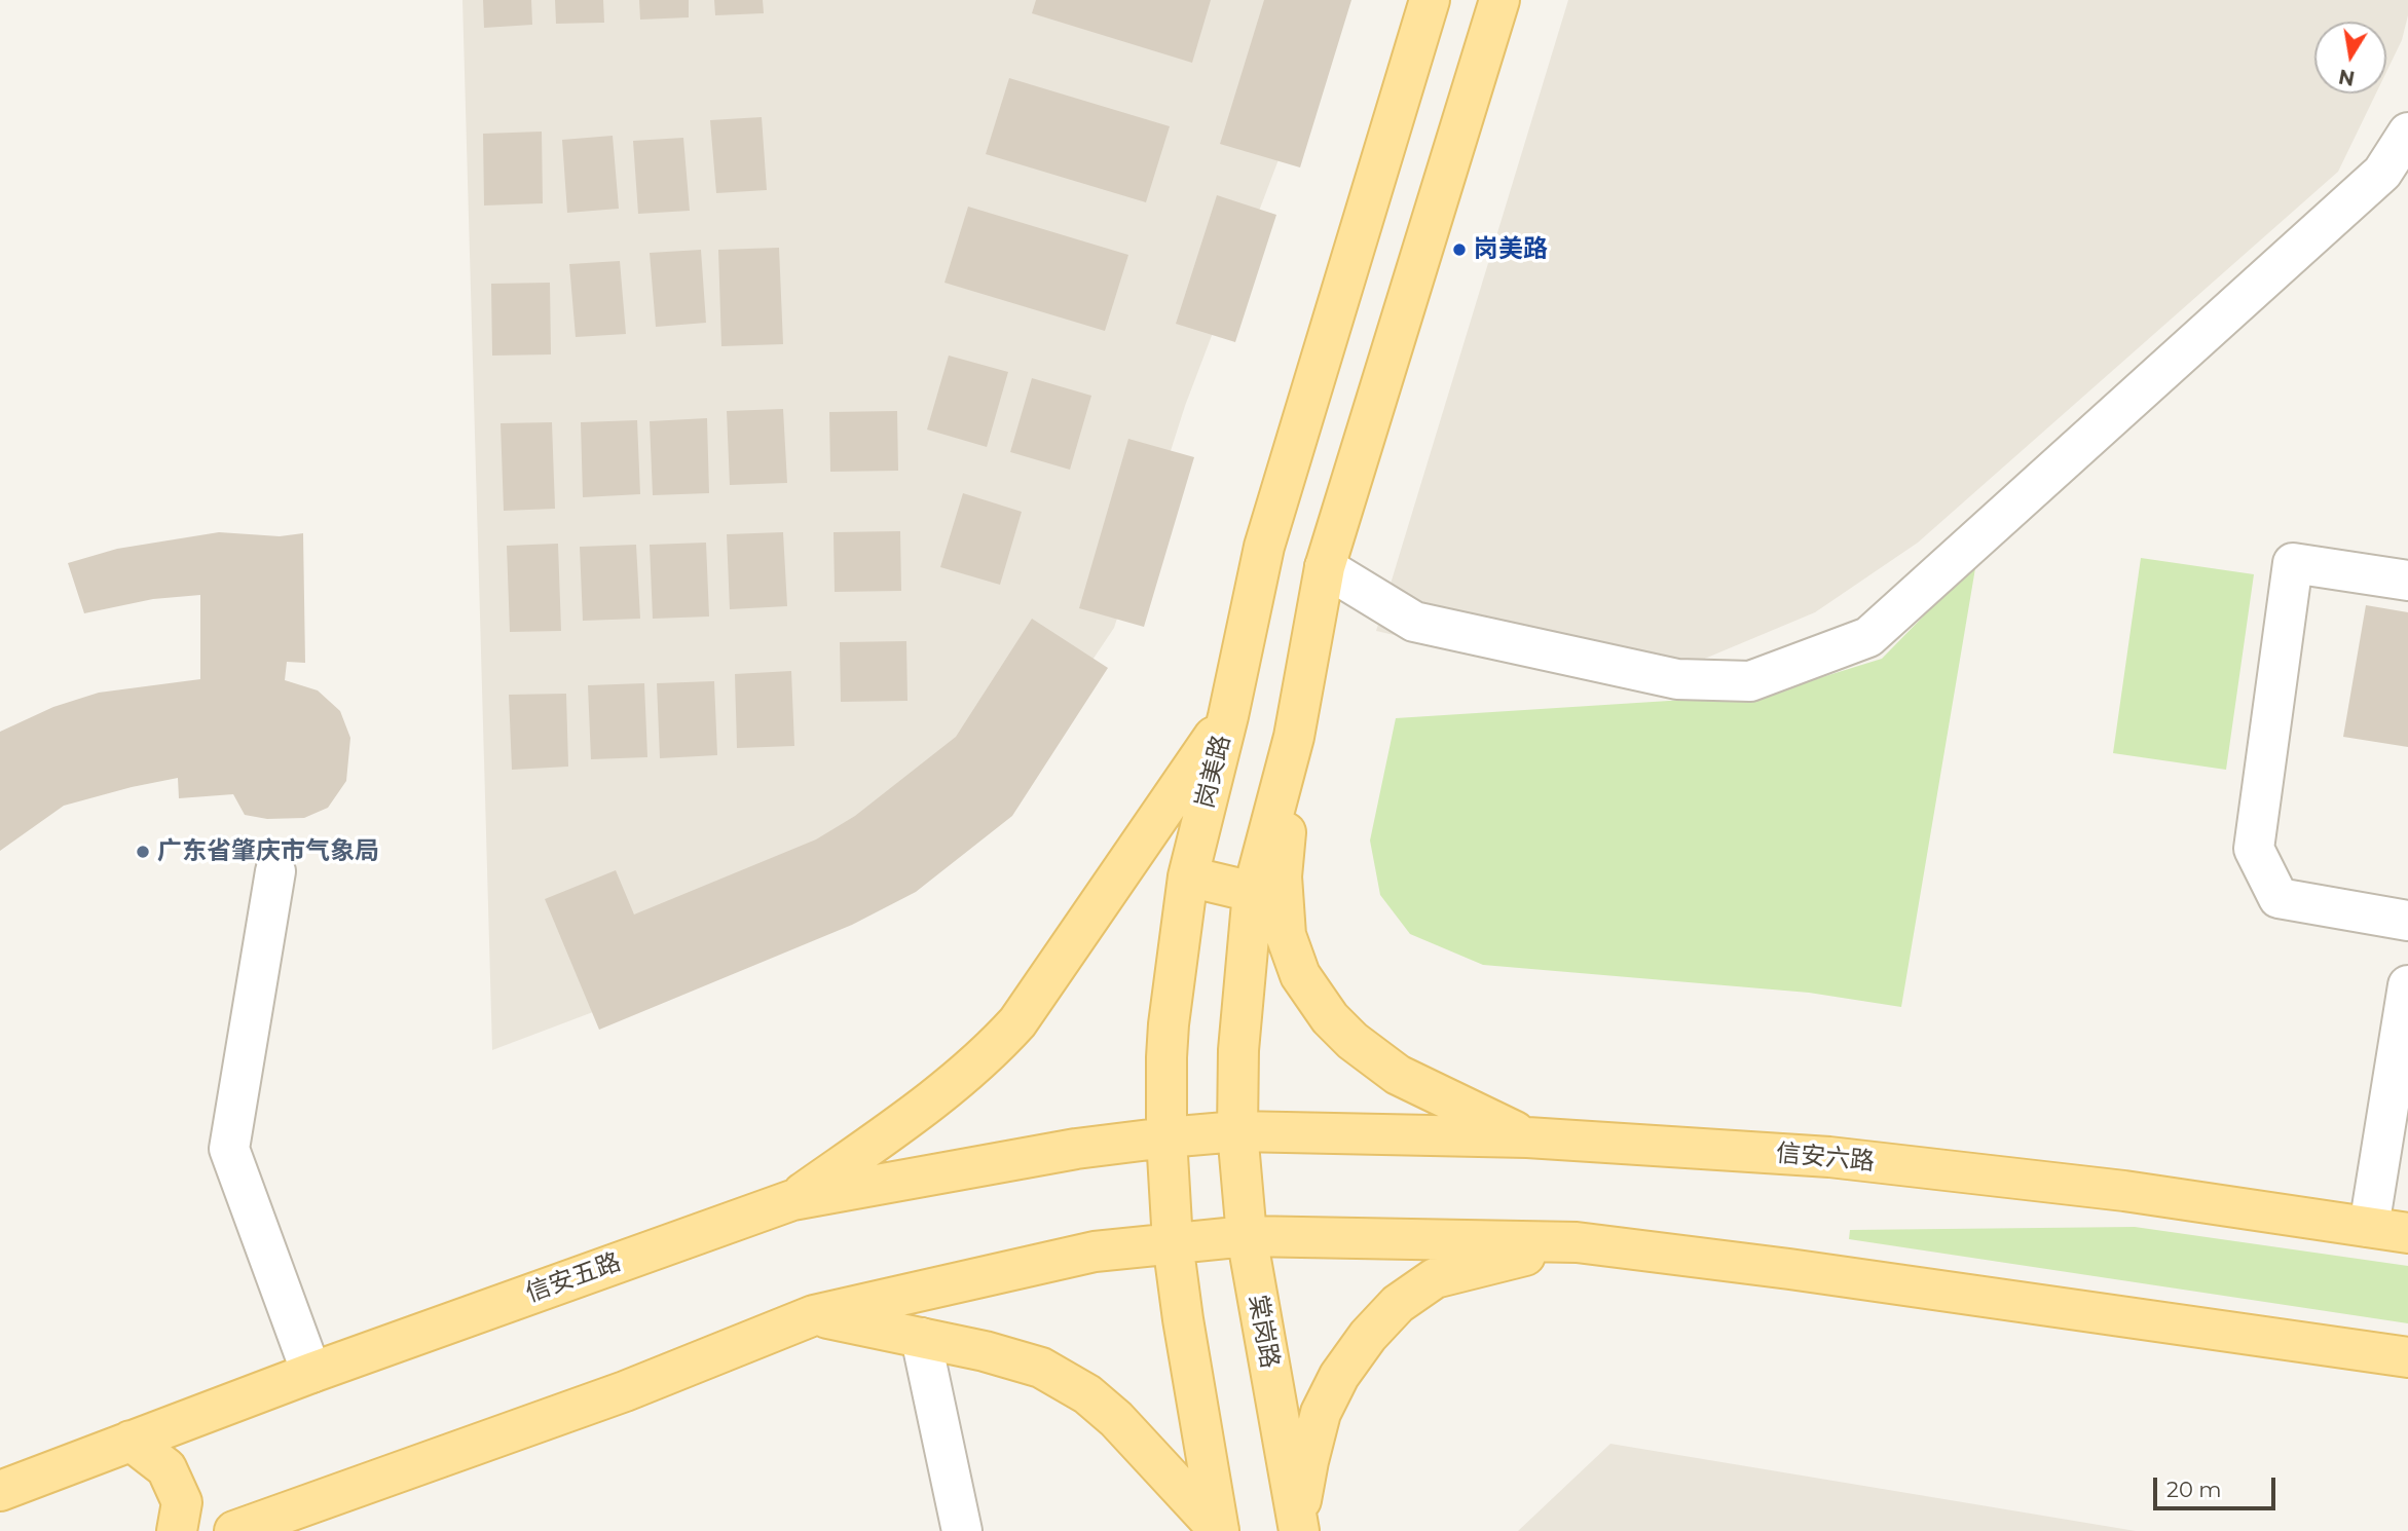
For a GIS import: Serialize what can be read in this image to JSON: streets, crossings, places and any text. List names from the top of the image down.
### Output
{
  "streets": {
    "main road": [
      "岗美路",
      "信安六路",
      "信安五路",
      "棠岗路"
    ]
  },
  "crossings": [
    ["岗美路", "信安六路"],
    ["岗美路", "信安五路"],
    ["信安六路", "信安五路"],
    ["信安六路", "棠岗路"]
  ],
  "places": ["岗美路", "广东省肇庆市气象局"],
  "scale_bar": "20 m",
  "north": "bottom"
}
